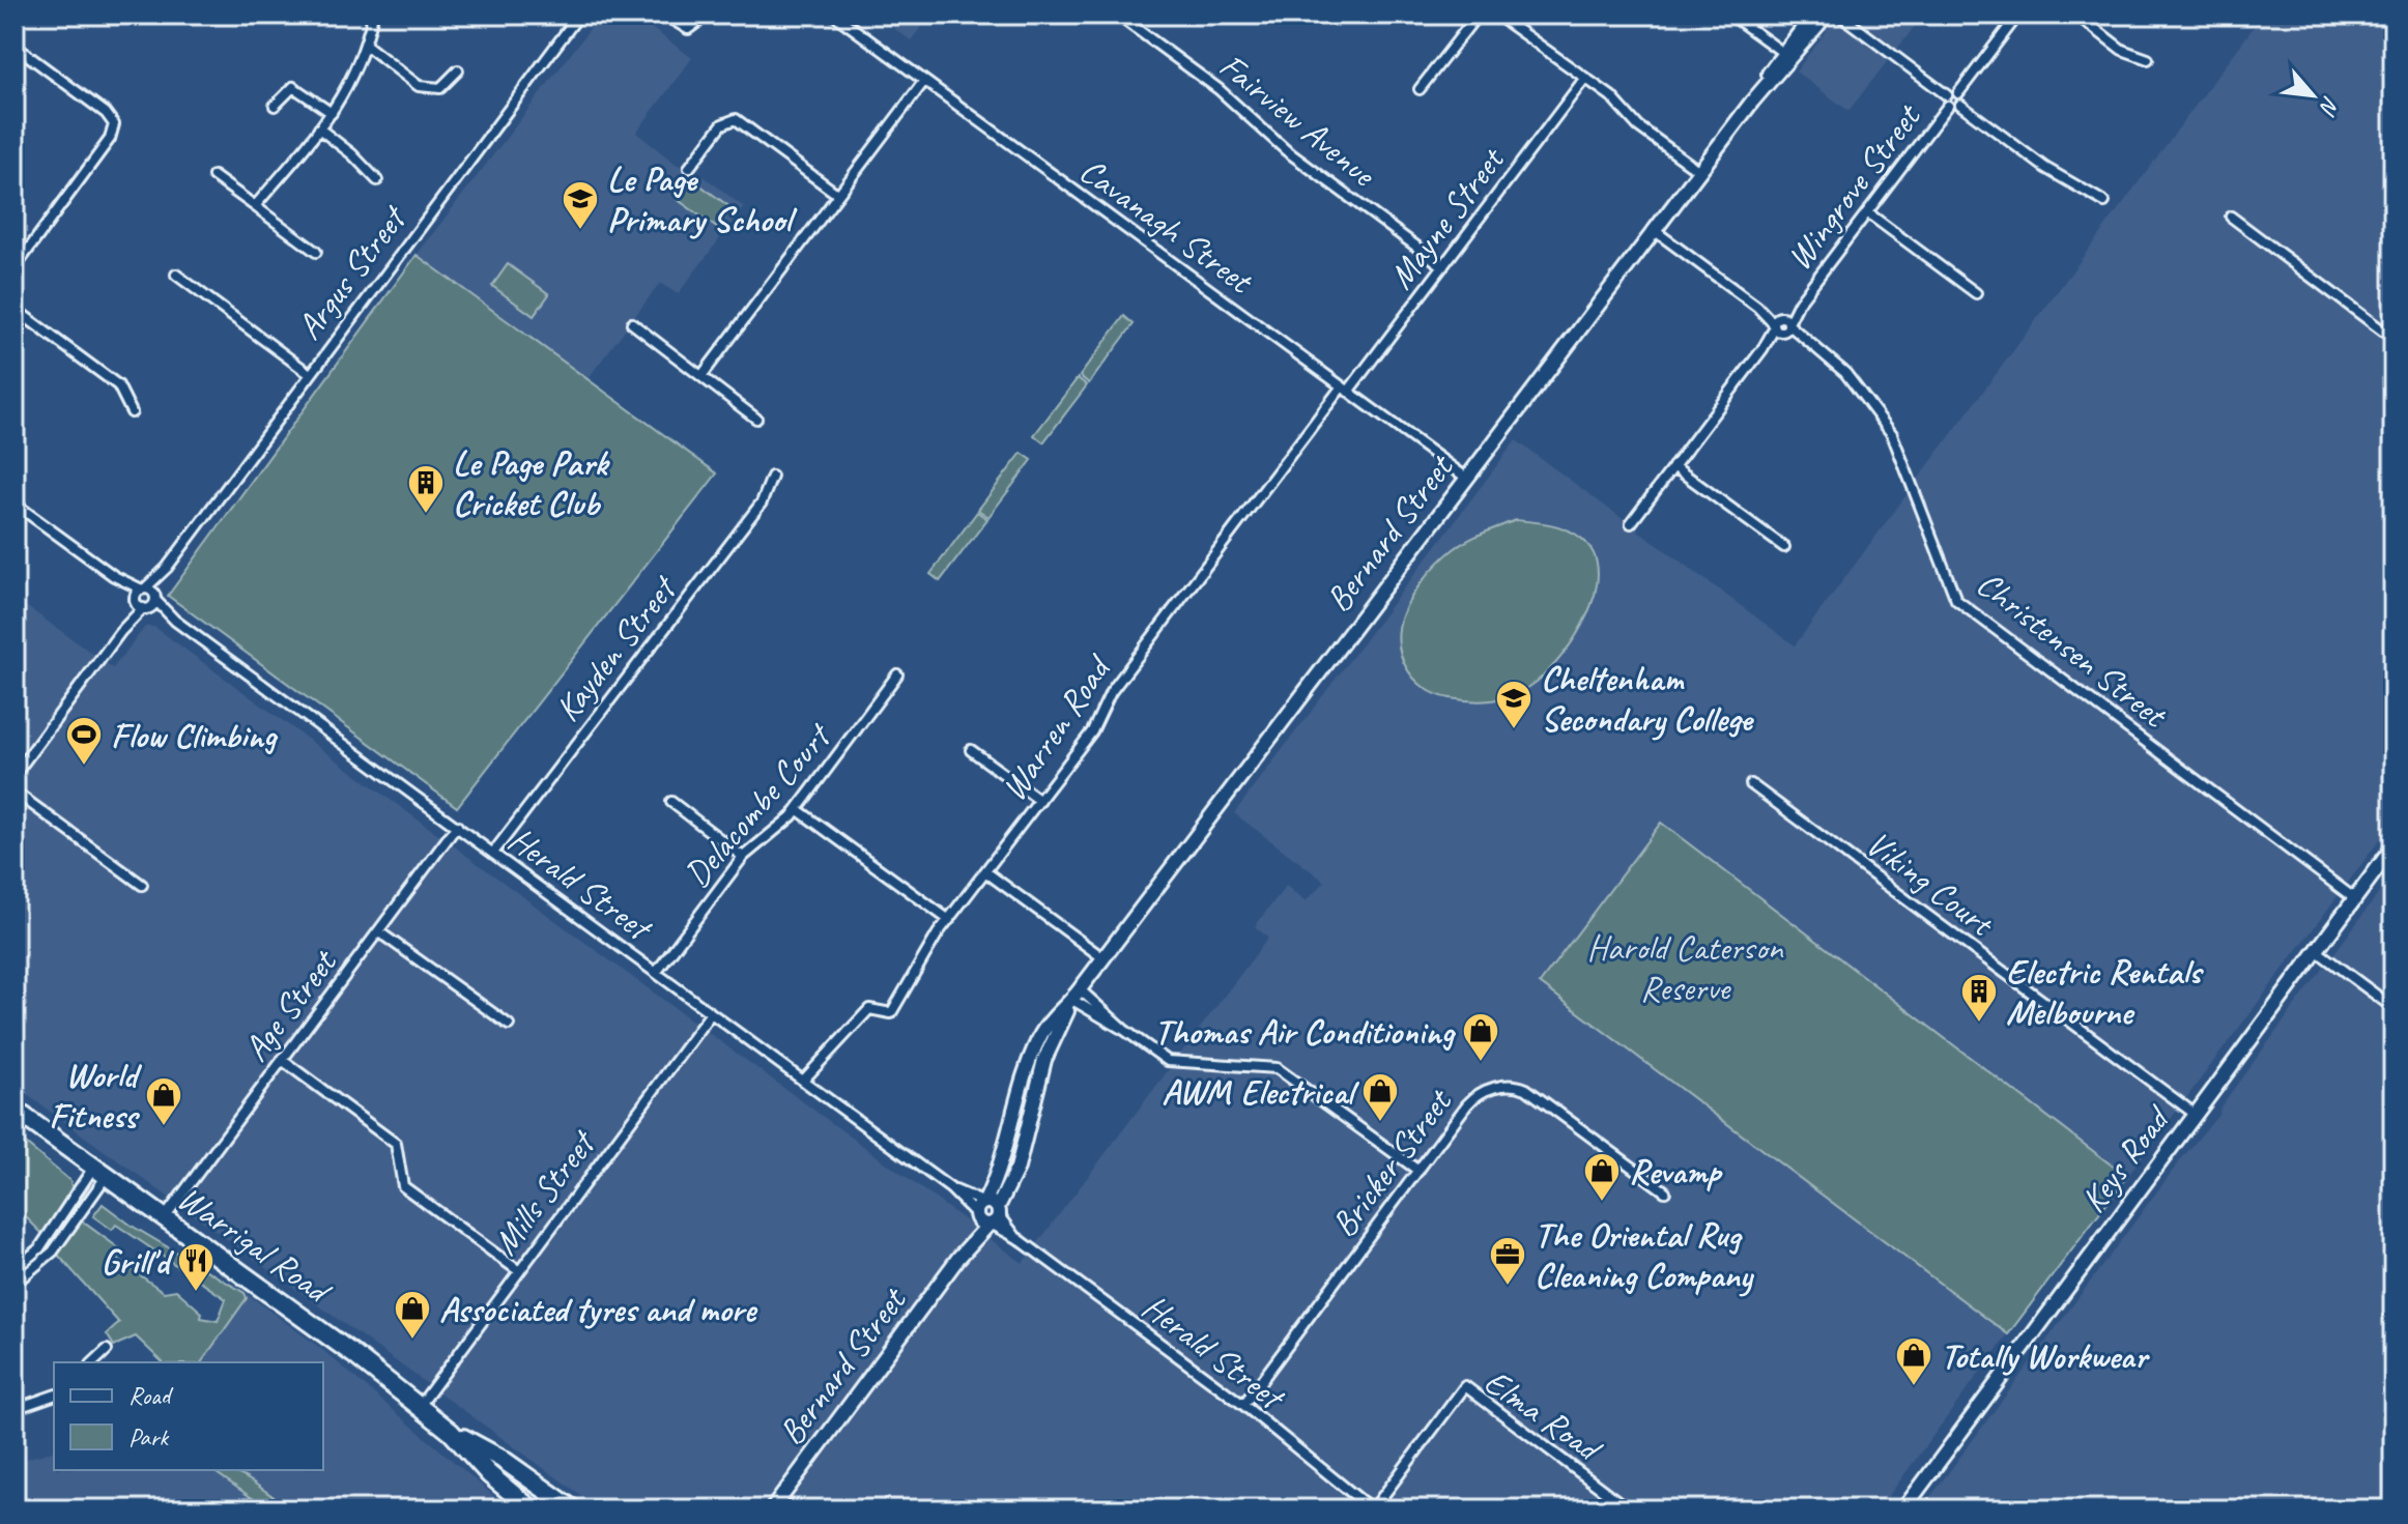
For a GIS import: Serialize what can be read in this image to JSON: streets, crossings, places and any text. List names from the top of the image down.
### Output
{
  "streets": {
    "highway": ["Warrigal Road"],
    "street": [
      "Fairview Avenue",
      "Wingrove Street",
      "Mayne Street",
      "Cavanagh Street",
      "Argus Street",
      "Bernard Street",
      "Christensen Street",
      "Kayden Street",
      "Warren Road",
      "Delacombe Court",
      "Herald Street",
      "Viking Court",
      "Age Street",
      "Keys Road",
      "Bricker Street",
      "Mills Street",
      "Elma Road"
    ]
  },
  "crossings": [
    ["Fairview Avenue", "Mayne Street"],
    ["Wingrove Street", "Christensen Street"],
    ["Mayne Street", "Cavanagh Street"],
    ["Mayne Street", "Warren Road"],
    ["Cavanagh Street", "Bernard Street"],
    ["Cavanagh Street", "Warren Road"],
    ["Argus Street", "Herald Street"],
    ["Bernard Street", "Christensen Street"],
    ["Bernard Street", "Herald Street"],
    ["Christensen Street", "Keys Road"],
    ["Kayden Street", "Herald Street"],
    ["Warren Road", "Herald Street"],
    ["Delacombe Court", "Herald Street"],
    ["Herald Street", "Age Street"],
    ["Herald Street", "Bricker Street"],
    ["Herald Street", "Mills Street"],
    ["Herald Street", "Elma Road"],
    ["Viking Court", "Keys Road"],
    ["Age Street", "Warrigal Road"],
    ["Mills Street", "Warrigal Road"]
  ],
  "parks": ["Harold Caterson Reserve"],
  "places": {
    "school or university": ["Le Page Primary School", "Cheltenham Secondary College"],
    "building": ["Le Page Park Cricket Club", "Electric Rentals Melbourne"],
    "sports": ["Flow Climbing"],
    "shop": [
      "Thomas Air Conditioning",
      "AWM Electrical",
      "World Fitness",
      "Revamp",
      "Associated tyres and more",
      "Totally Workwear"
    ],
    "office": ["The Oriental Rug Cleaning Company"],
    "restaurant": ["Grill'd"]
  },
  "legend": ["Road", "Park"],
  "north": "bottom right"
}
